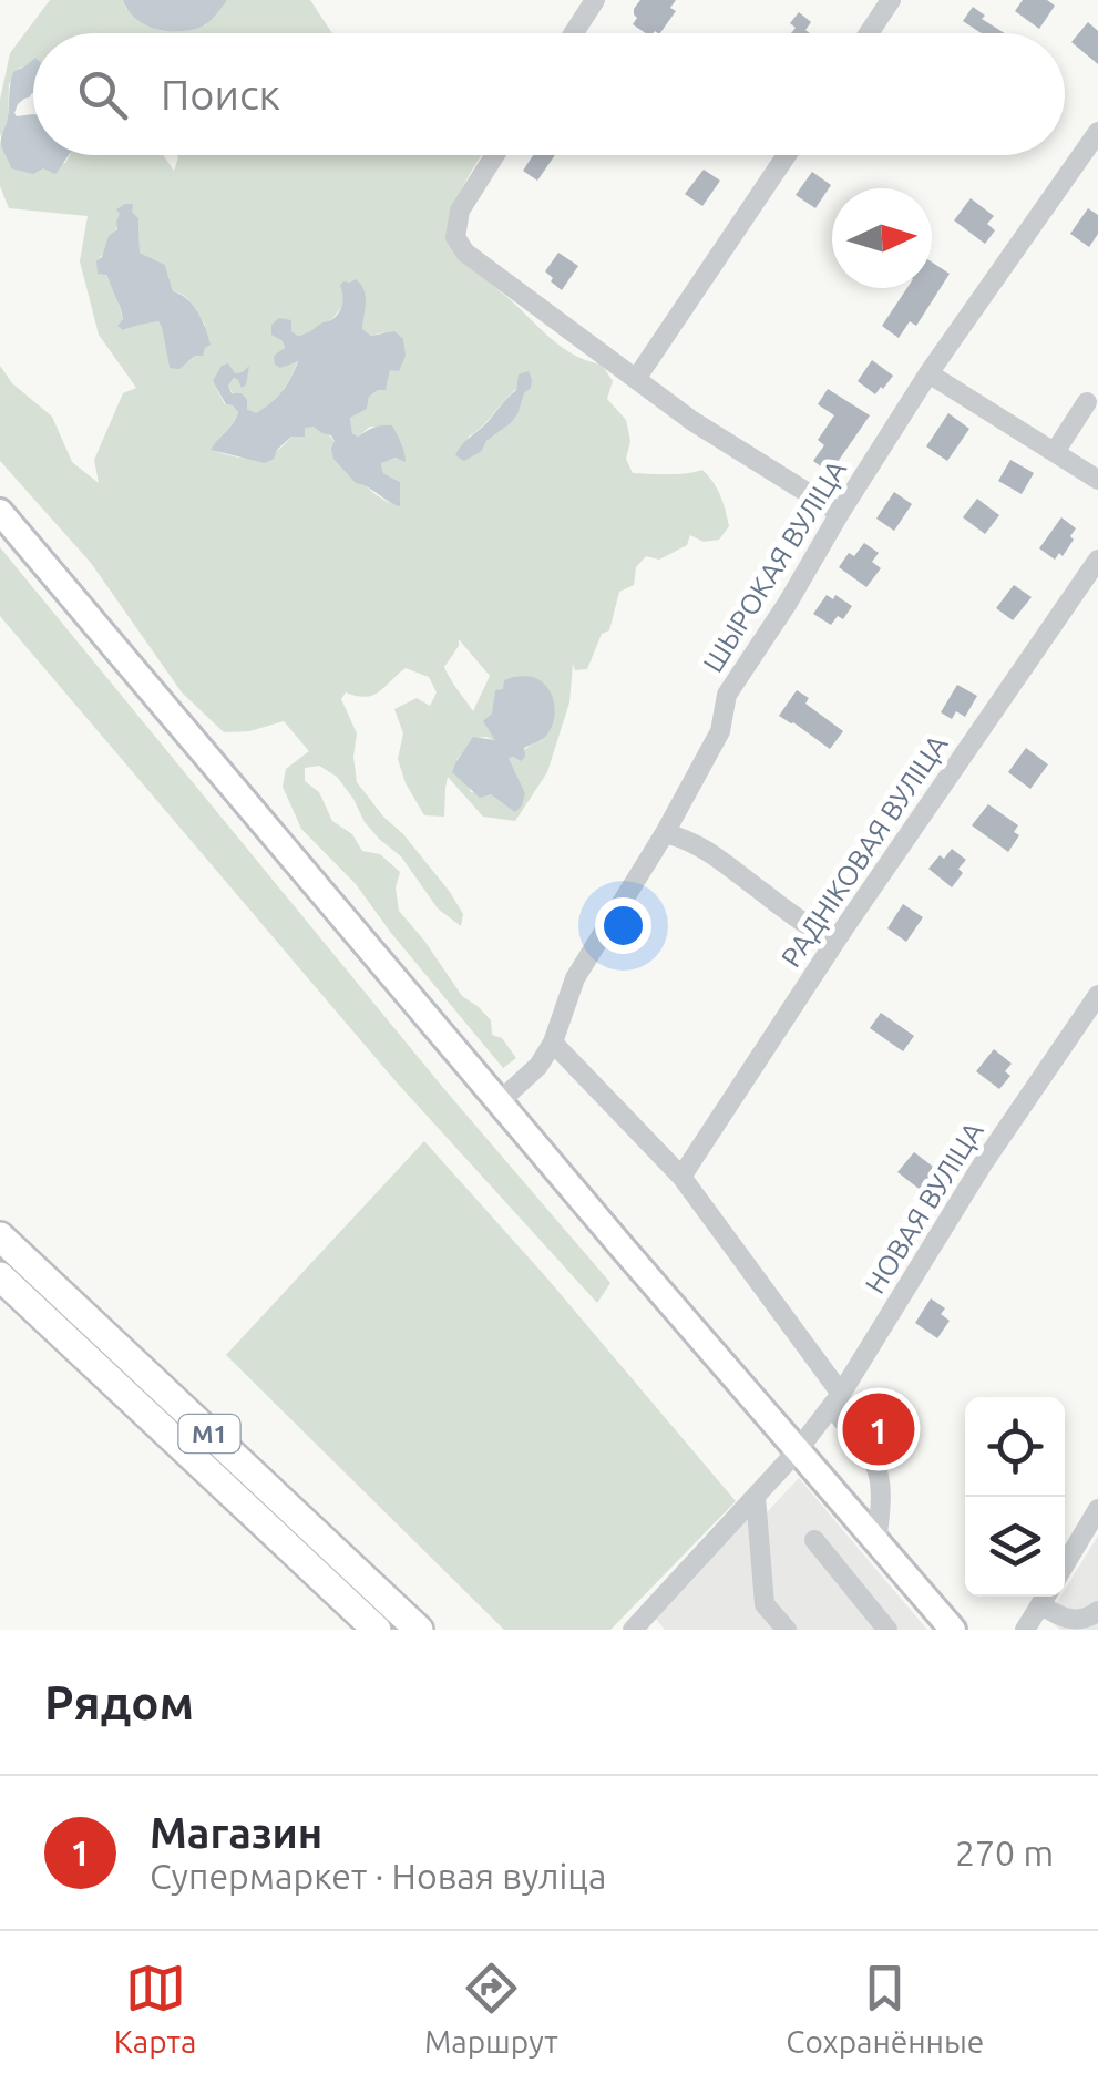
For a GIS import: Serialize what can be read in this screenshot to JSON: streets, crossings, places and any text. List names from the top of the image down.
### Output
{
  "streets": {
    "highway": ["М1"],
    "street": ["ШЫРОКАЯ ВУЛІЦА", "РАДНІКОВАЯ ВУЛІЦА", "НОВАЯ ВУЛІЦА"]
  },
  "north": "right",
  "page": {
    "search": "Поиск",
    "pins": "1",
    "heading": "Рядом",
    "list": [
      {
        "mark": "1",
        "name": "Магазин",
        "note": "Супермаркет · Новая вуліца",
        "value": "270 m"
      }
    ],
    "nav": ["Карта", "Маршрут", "Сохранённые"]
  }
}
